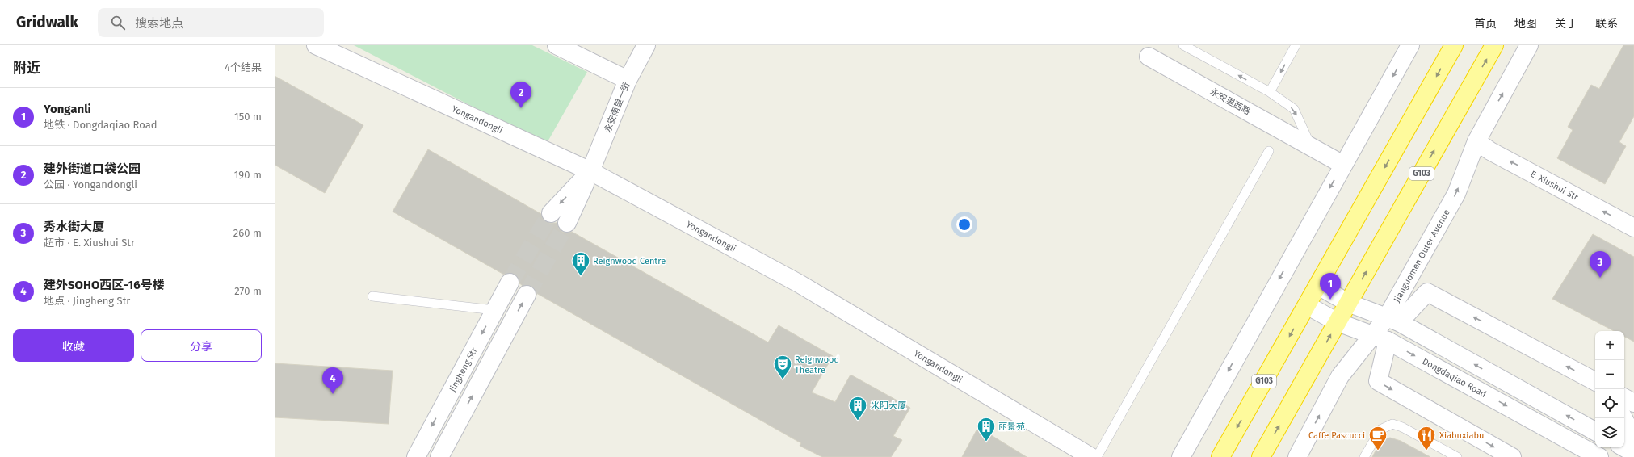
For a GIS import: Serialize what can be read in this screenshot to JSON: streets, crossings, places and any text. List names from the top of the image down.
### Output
{
  "streets": {
    "highway": ["G103"],
    "street": [
      "永安里西路",
      "永安南里一街",
      "Yongandongli",
      "E. Xiushui Str",
      "Jianguomen Outer Avenue",
      "Jingheng Str",
      "Dongdaqiao Road"
    ]
  },
  "crossings": [
    ["永安南里一街", "Yongandongli"],
    ["G103", "Dongdaqiao Road"],
    ["E. Xiushui Str", "Jianguomen Outer Avenue"],
    ["Jianguomen Outer Avenue", "Dongdaqiao Road"]
  ],
  "one_way": ["E. Xiushui Str"],
  "places": {
    "building": ["Reignwood Centre", "米阳大厦", "丽景苑"],
    "theatre": ["Reignwood Theatre"],
    "cafe": ["Caffe Pascucci"],
    "restaurant": ["Xiabuxiabu"]
  },
  "page": {
    "header": "Gridwalk",
    "search": "搜索地点",
    "nav": [
      "首页",
      "地图",
      "关于",
      "联系"
    ],
    "heading": ["附近", "4个结果"],
    "pins": [
      "2",
      "3",
      "1",
      "4"
    ],
    "list": [
      {
        "mark": "1",
        "name": "Yonganli",
        "note": "地铁 · Dongdaqiao Road",
        "value": "150 m"
      },
      {
        "mark": "2",
        "name": "建外街道口袋公园",
        "note": "公园 · Yongandongli",
        "value": "190 m"
      },
      {
        "mark": "3",
        "name": "秀水街大厦",
        "note": "超市 · E. Xiushui Str",
        "value": "260 m"
      },
      {
        "mark": "4",
        "name": "建外SOHO西区-16号楼",
        "note": "地点 · Jingheng Str",
        "value": "270 m"
      }
    ],
    "buttons": ["收藏", "分享"],
    "map_buttons": ["+", "−"]
  }
}
